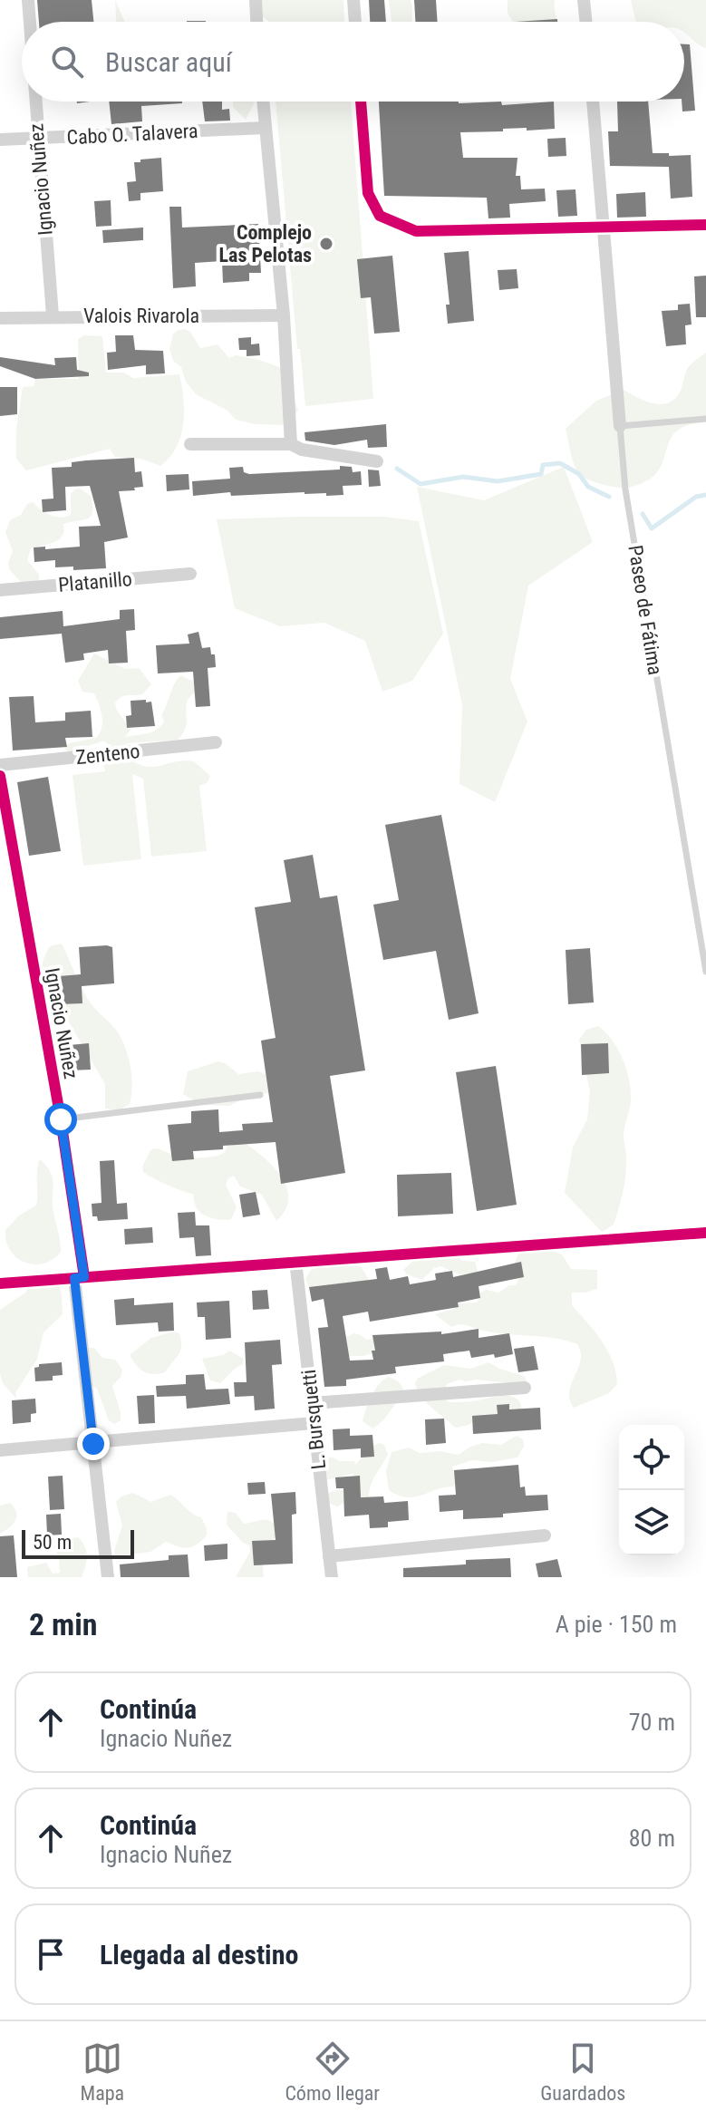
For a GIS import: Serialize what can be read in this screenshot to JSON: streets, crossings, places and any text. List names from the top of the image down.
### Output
{
  "streets": {
    "street": [
      "Cabo O. Talavera",
      "Ignacio Nuñez",
      "Valois Rivarola",
      "Platanillo",
      "Paseo de Fátima",
      "Zenteno",
      "L. Bursquetti"
    ]
  },
  "crossings": [
    ["Cabo O. Talavera", "Ignacio Nuñez"],
    ["Ignacio Nuñez", "Valois Rivarola"]
  ],
  "places": ["Complejo Las Pelotas"],
  "scale_bar": "50 m",
  "page": {
    "search": "Buscar aquí",
    "scale": "50 m",
    "heading": ["2 min", "A pie · 150 m"],
    "list": [
      ["Continúa", "Ignacio Nuñez", "70 m"],
      ["Continúa", "Ignacio Nuñez", "80 m"],
      "Llegada al destino"
    ],
    "nav": ["Mapa", "Cómo llegar", "Guardados"]
  }
}
